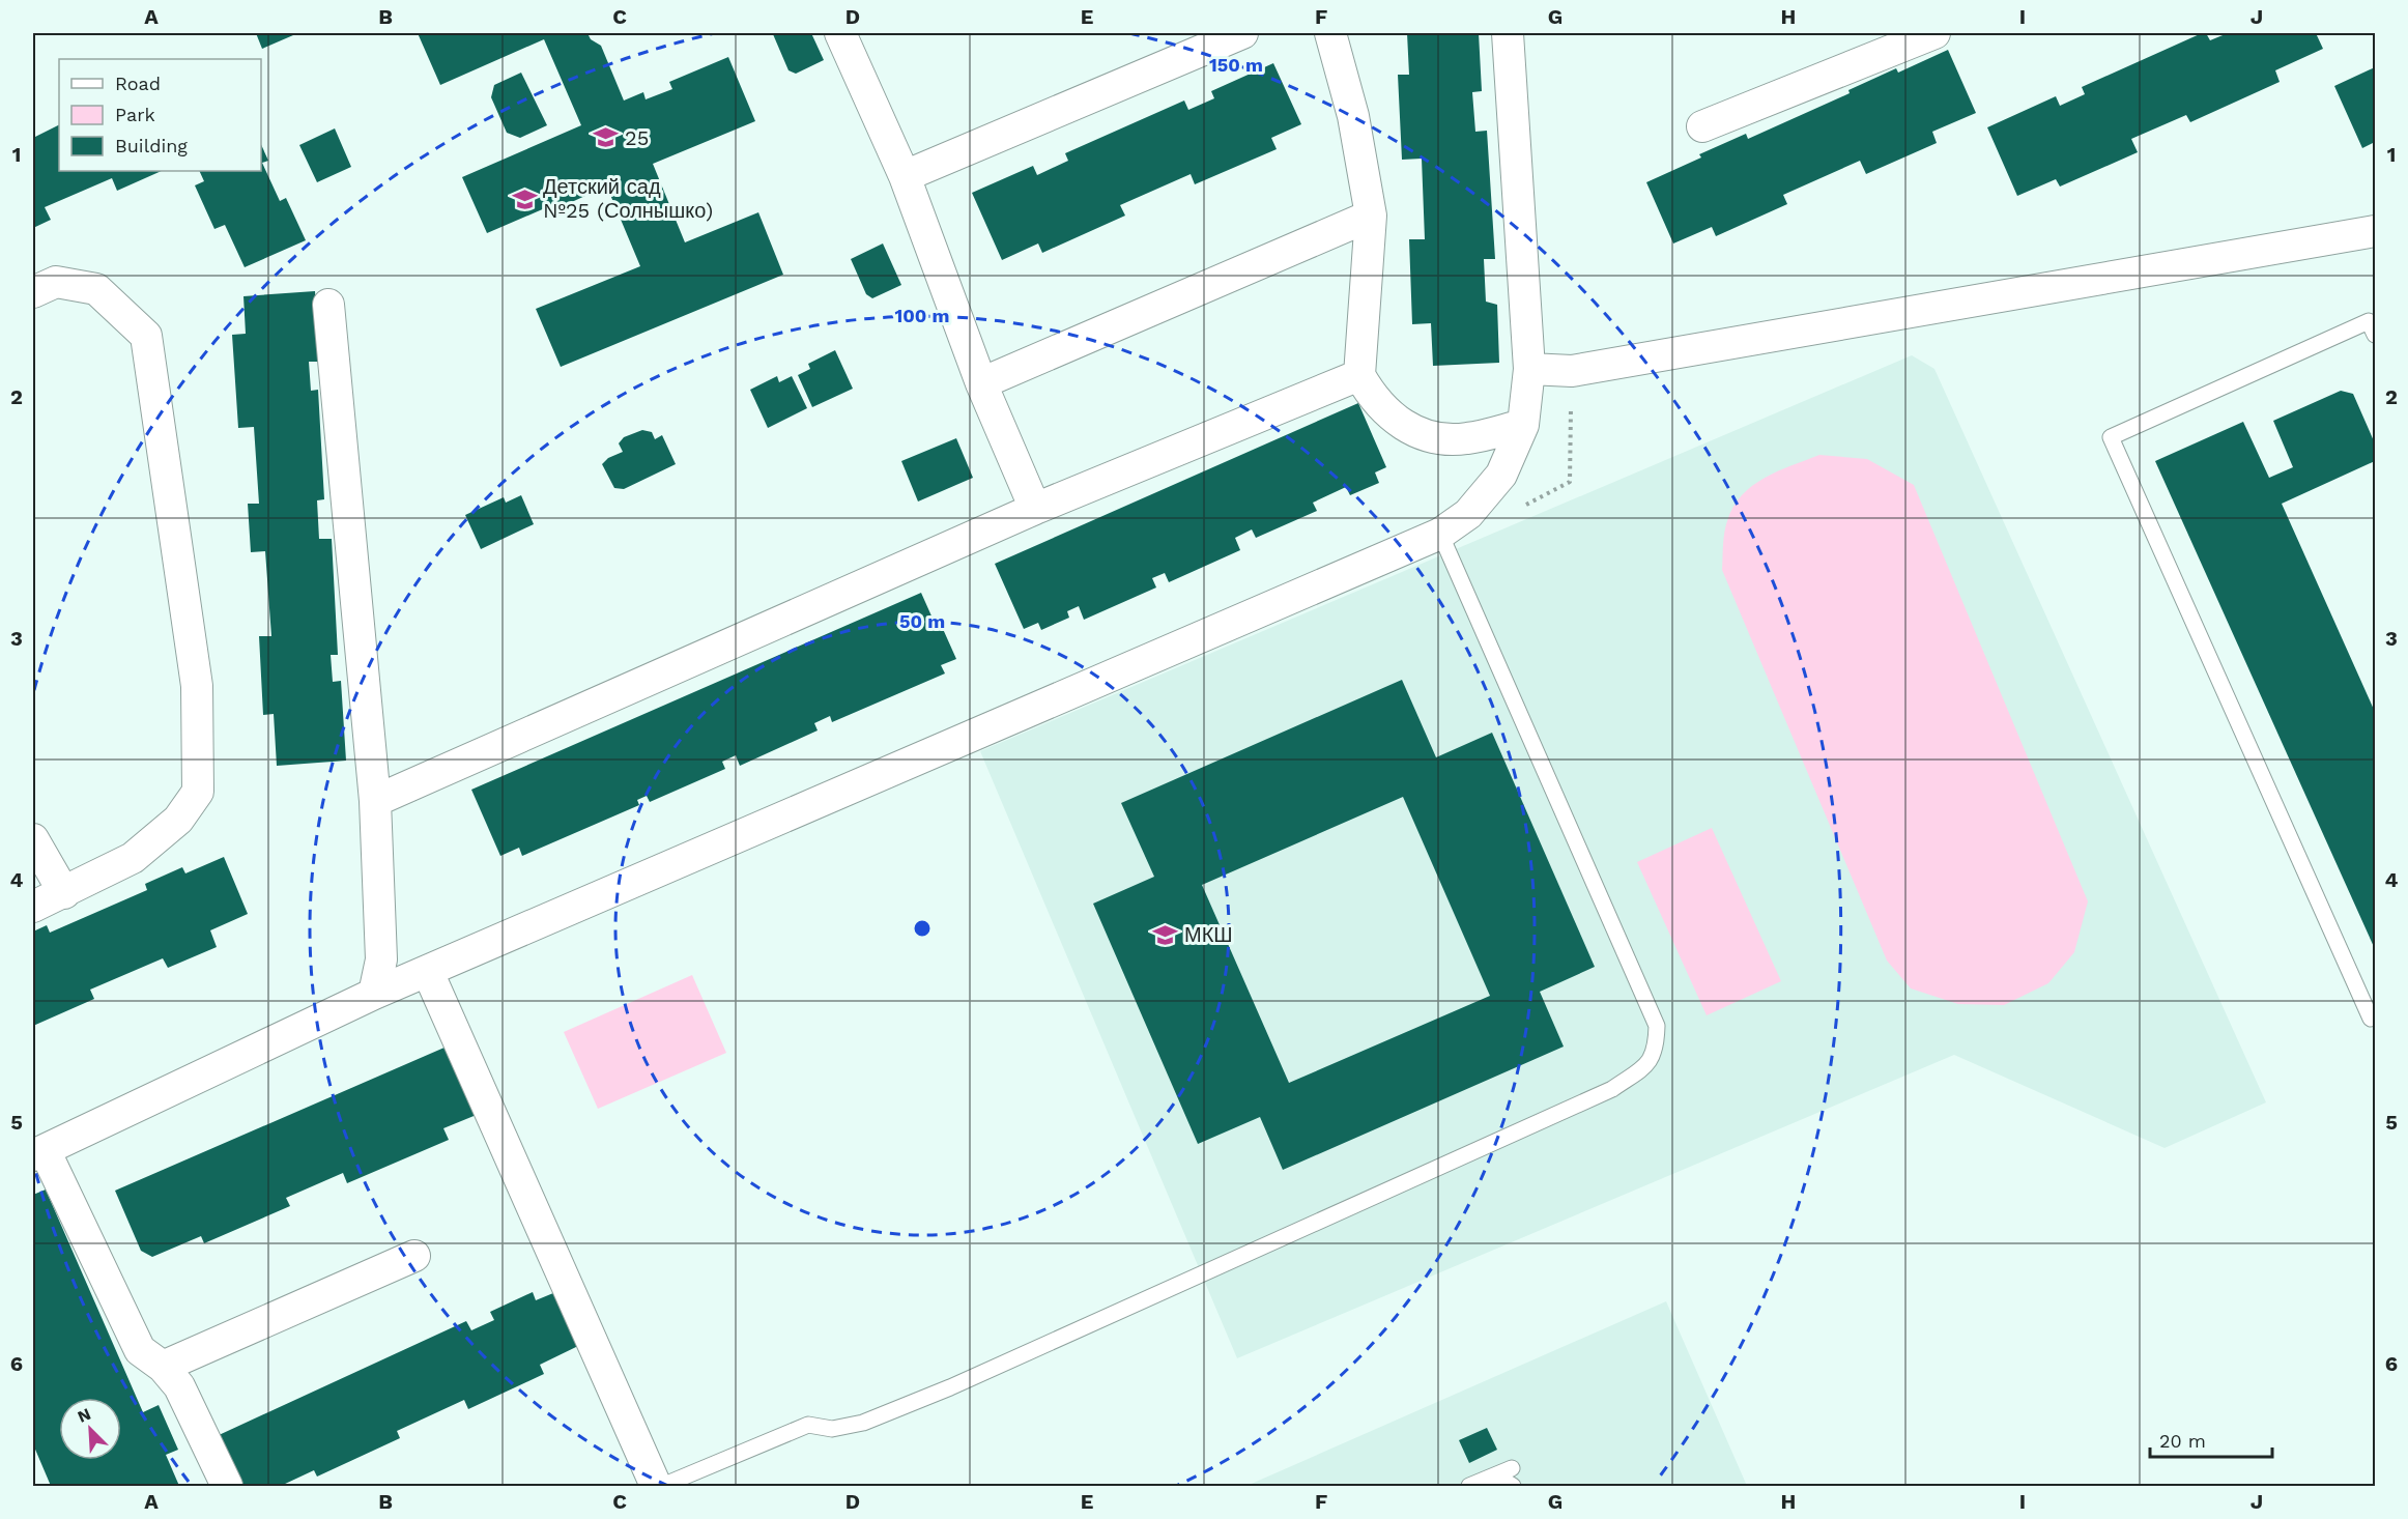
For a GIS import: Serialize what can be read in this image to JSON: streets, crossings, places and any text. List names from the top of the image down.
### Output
{
  "places": {
    "school or university": ["25", "Детский сад №25 (Солнышко)", "МКШ"]
  },
  "legend": ["Road", "Park", "Building"],
  "scale_bar": "20 m",
  "north": "top left",
  "grid": {
    "columns": [
      "A",
      "B",
      "C",
      "D",
      "E",
      "F",
      "G",
      "H",
      "I",
      "J"
    ],
    "rows": [
      "1",
      "2",
      "3",
      "4",
      "5",
      "6"
    ]
  },
  "rings": ["150 m", "100 m", "50 m"]
}
